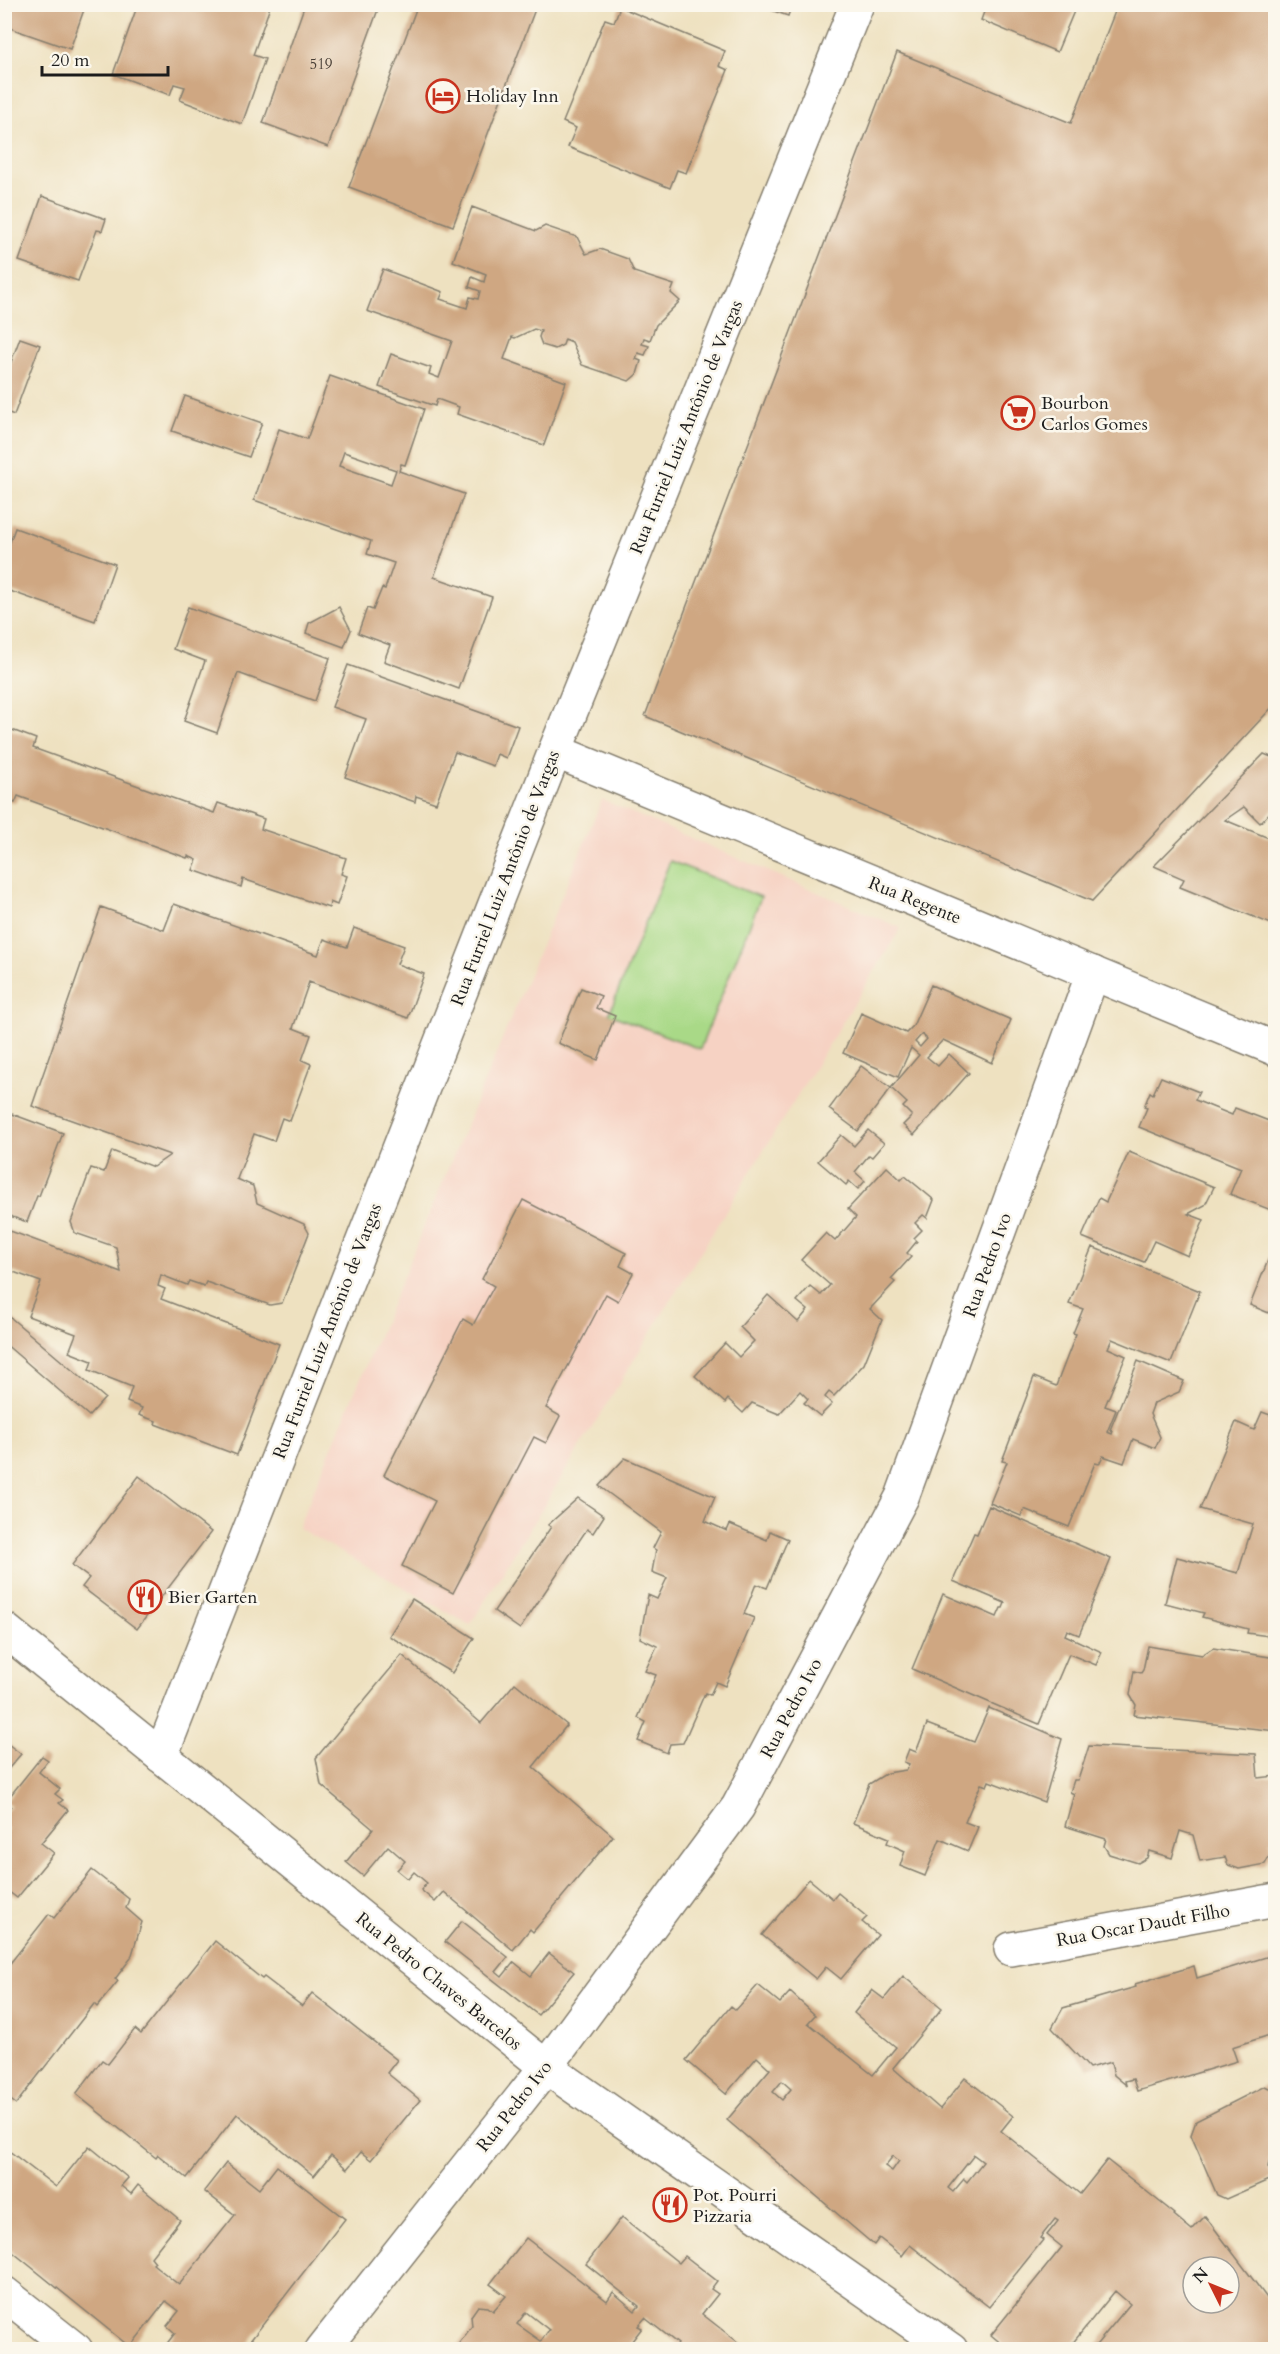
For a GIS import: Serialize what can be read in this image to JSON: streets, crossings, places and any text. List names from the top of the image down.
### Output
{
  "streets": {
    "street": [
      "Rua Furriel Luiz Antônio de Vargas",
      "Rua Regente",
      "Rua Pedro Ivo",
      "Rua Oscar Daudt Filho",
      "Rua Pedro Chaves Barcelos"
    ]
  },
  "crossings": [
    ["Rua Furriel Luiz Antônio de Vargas", "Rua Regente"],
    ["Rua Furriel Luiz Antônio de Vargas", "Rua Pedro Chaves Barcelos"],
    ["Rua Regente", "Rua Pedro Ivo"],
    ["Rua Pedro Ivo", "Rua Pedro Chaves Barcelos"]
  ],
  "places": {
    "hotel": ["Holiday Inn"],
    "supermarket": ["Bourbon Carlos Gomes"],
    "restaurant": ["Bier Garten", "Pot. Pourri Pizzaria"]
  },
  "house_numbers": ["519"],
  "scale_bar": "20 m",
  "north": "top left"
}
